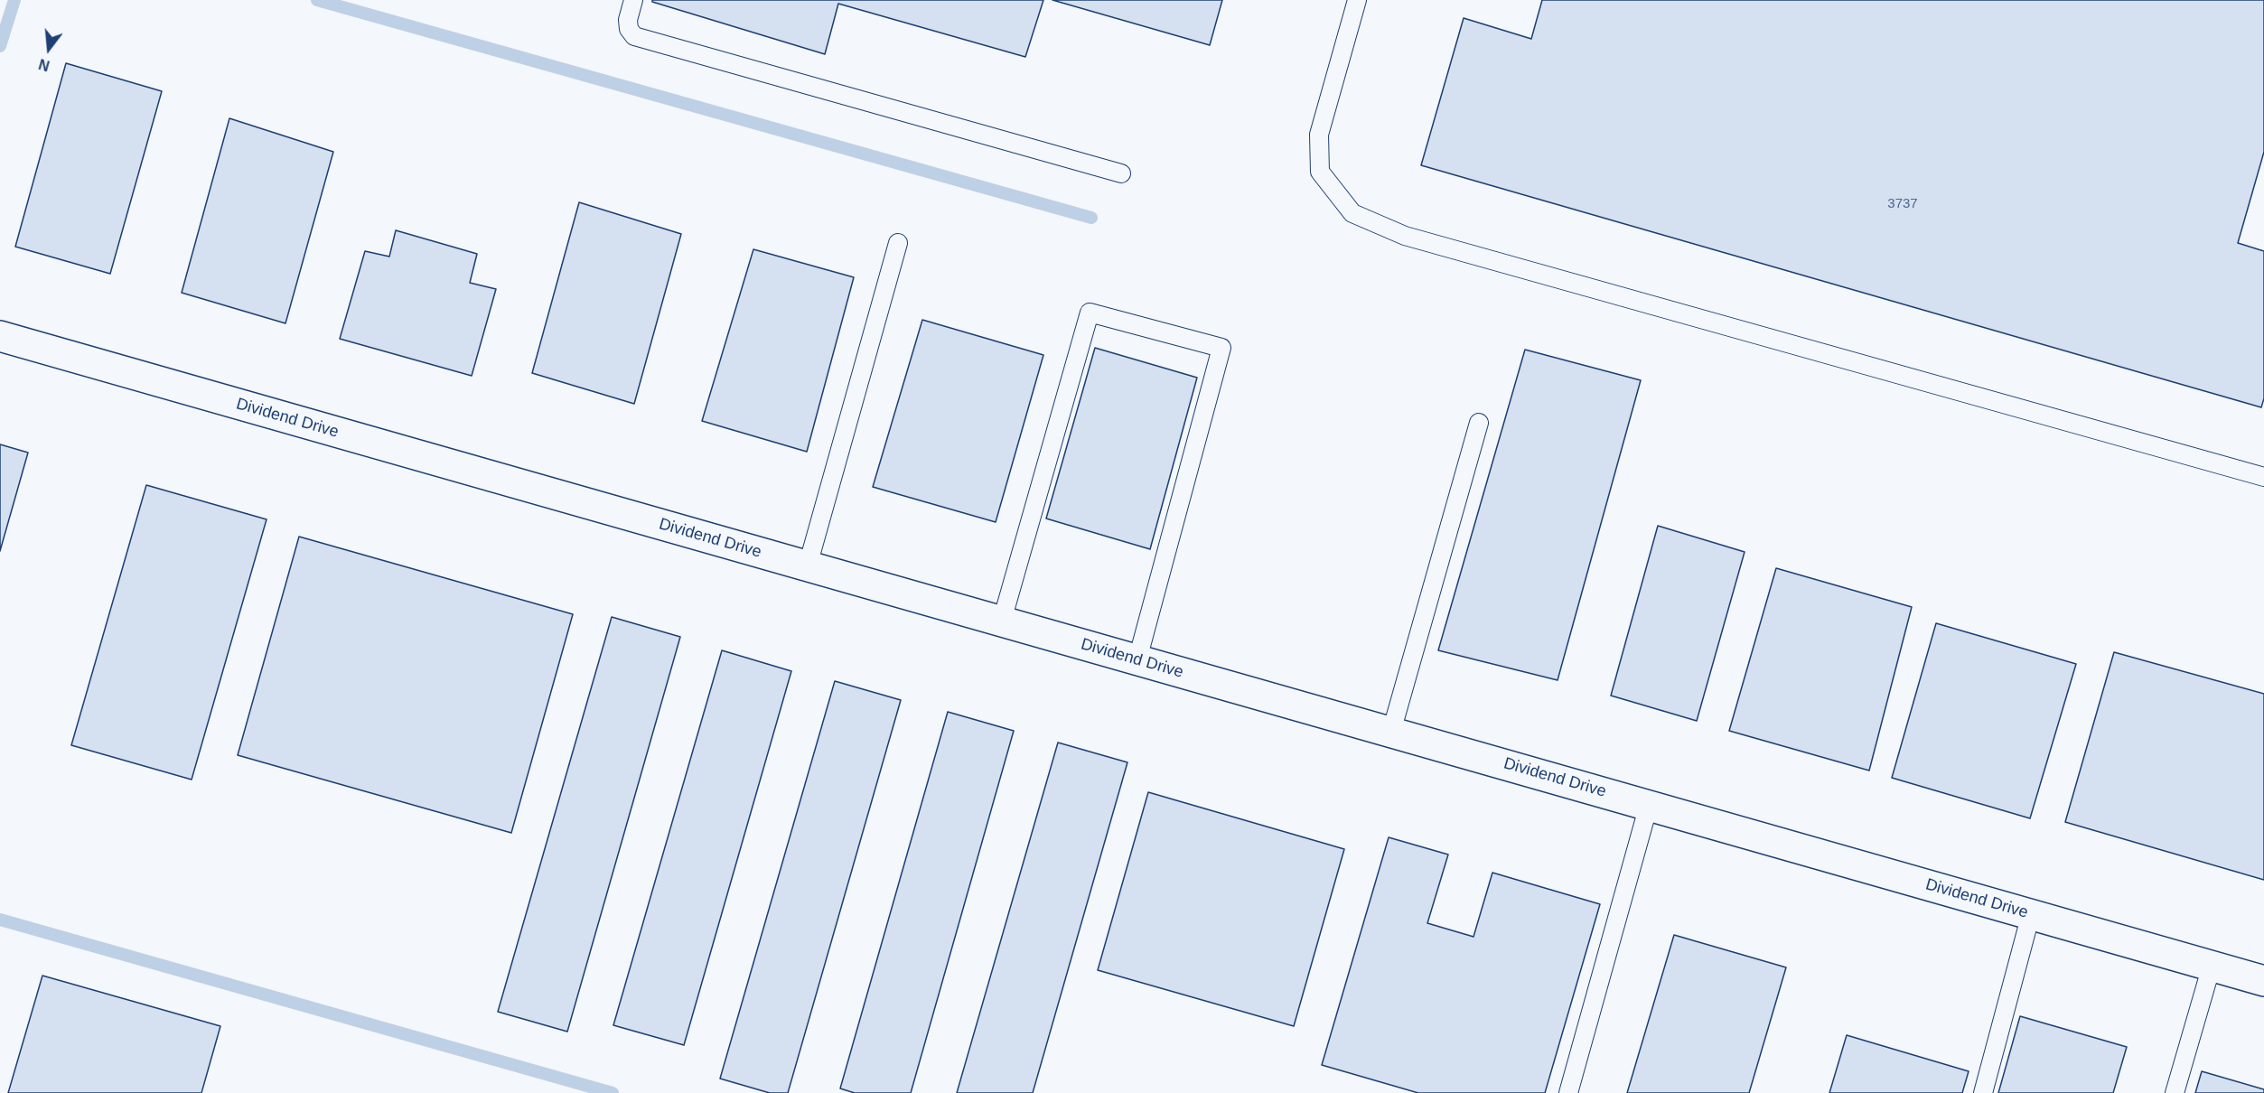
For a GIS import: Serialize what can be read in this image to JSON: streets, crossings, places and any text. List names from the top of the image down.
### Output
{
  "streets": {
    "street": ["Dividend Drive"]
  },
  "house_numbers": ["3737"],
  "north": "bottom"
}
